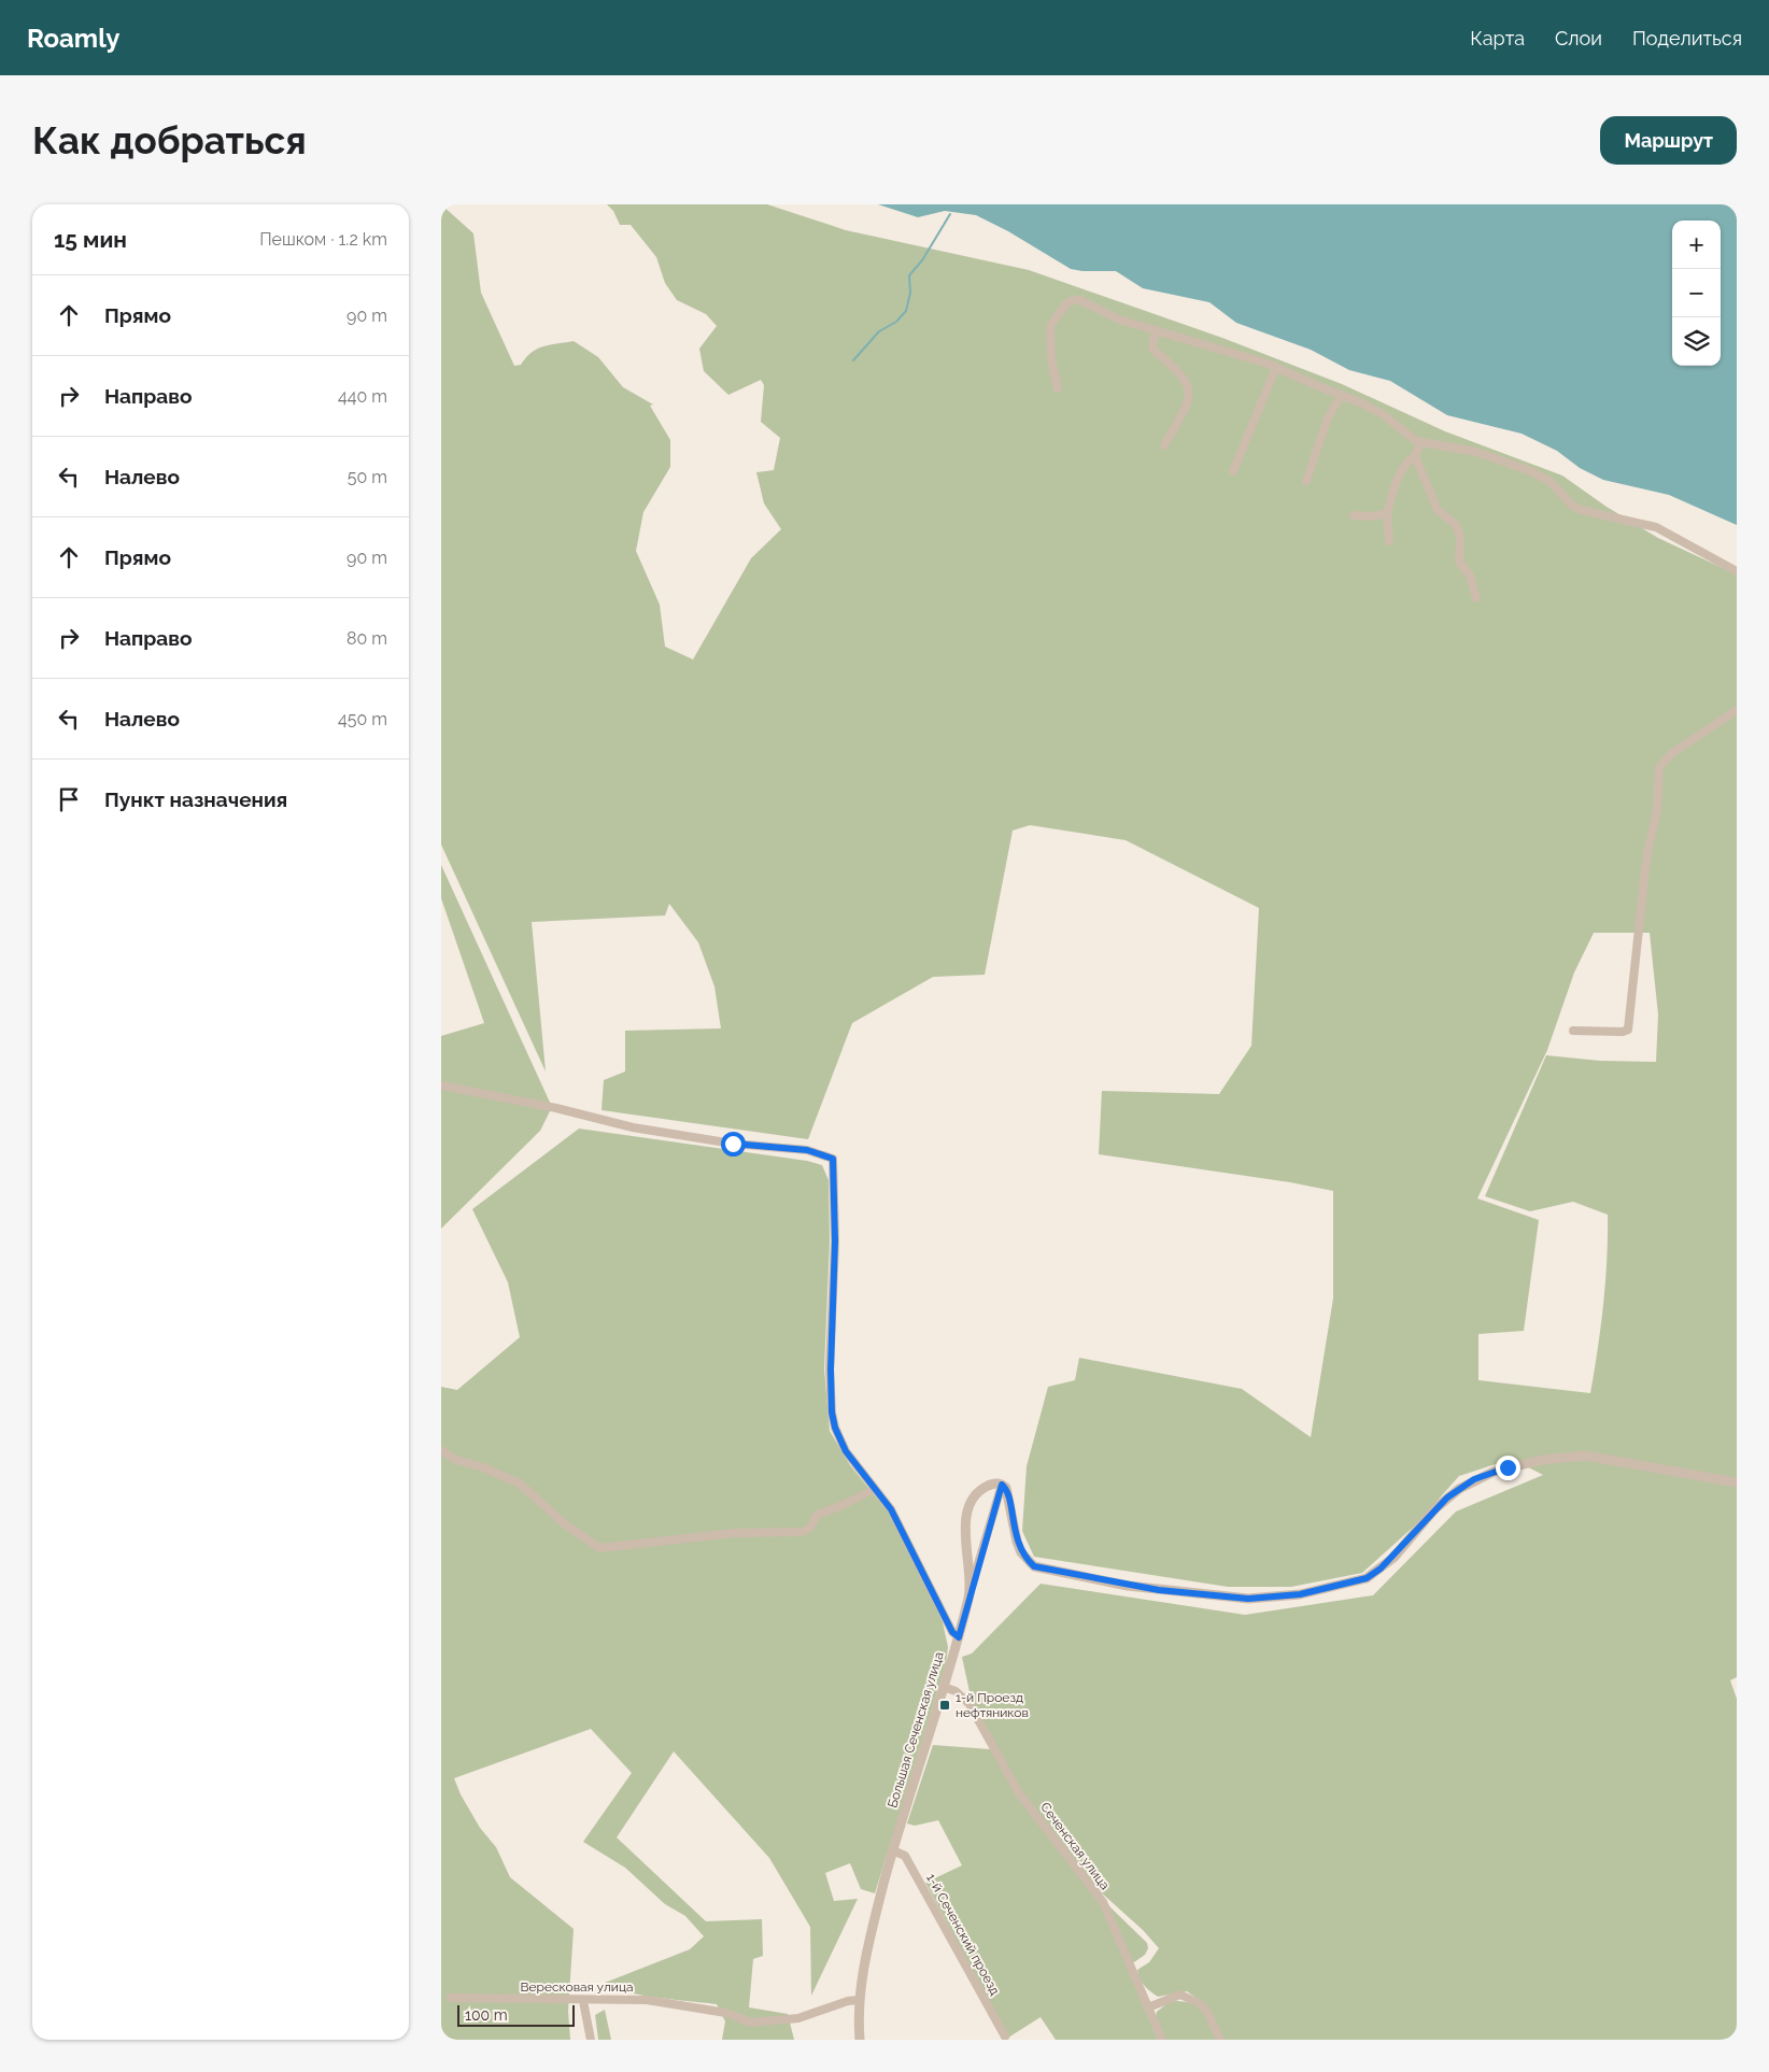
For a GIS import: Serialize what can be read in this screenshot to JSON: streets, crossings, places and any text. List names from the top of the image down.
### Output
{
  "streets": {
    "street": [
      "Большая Сеченская улица",
      "Сеченская улица",
      "1-й Сеченский проезд",
      "Вересковая улица"
    ]
  },
  "crossings": [
    ["Большая Сеченская улица", "Сеченская улица"],
    ["Большая Сеченская улица", "1-й Сеченский проезд"],
    ["Большая Сеченская улица", "Вересковая улица"]
  ],
  "places": {
    "transit": ["1-й Проезд нефтяников"]
  },
  "scale_bar": "100 m",
  "page": {
    "header": "Roamly",
    "nav": ["Карта", "Слои", "Поделиться"],
    "buttons": "Маршрут",
    "title": "Как добраться",
    "heading": ["15 мин", "Пешком · 1.2 km"],
    "map_buttons": ["+", "−"],
    "list": [
      ["Прямо", "90 m"],
      ["Направо", "440 m"],
      ["Налево", "50 m"],
      ["Прямо", "90 m"],
      ["Направо", "80 m"],
      ["Налево", "450 m"],
      "Пункт назначения"
    ],
    "scale": "100 m"
  }
}
